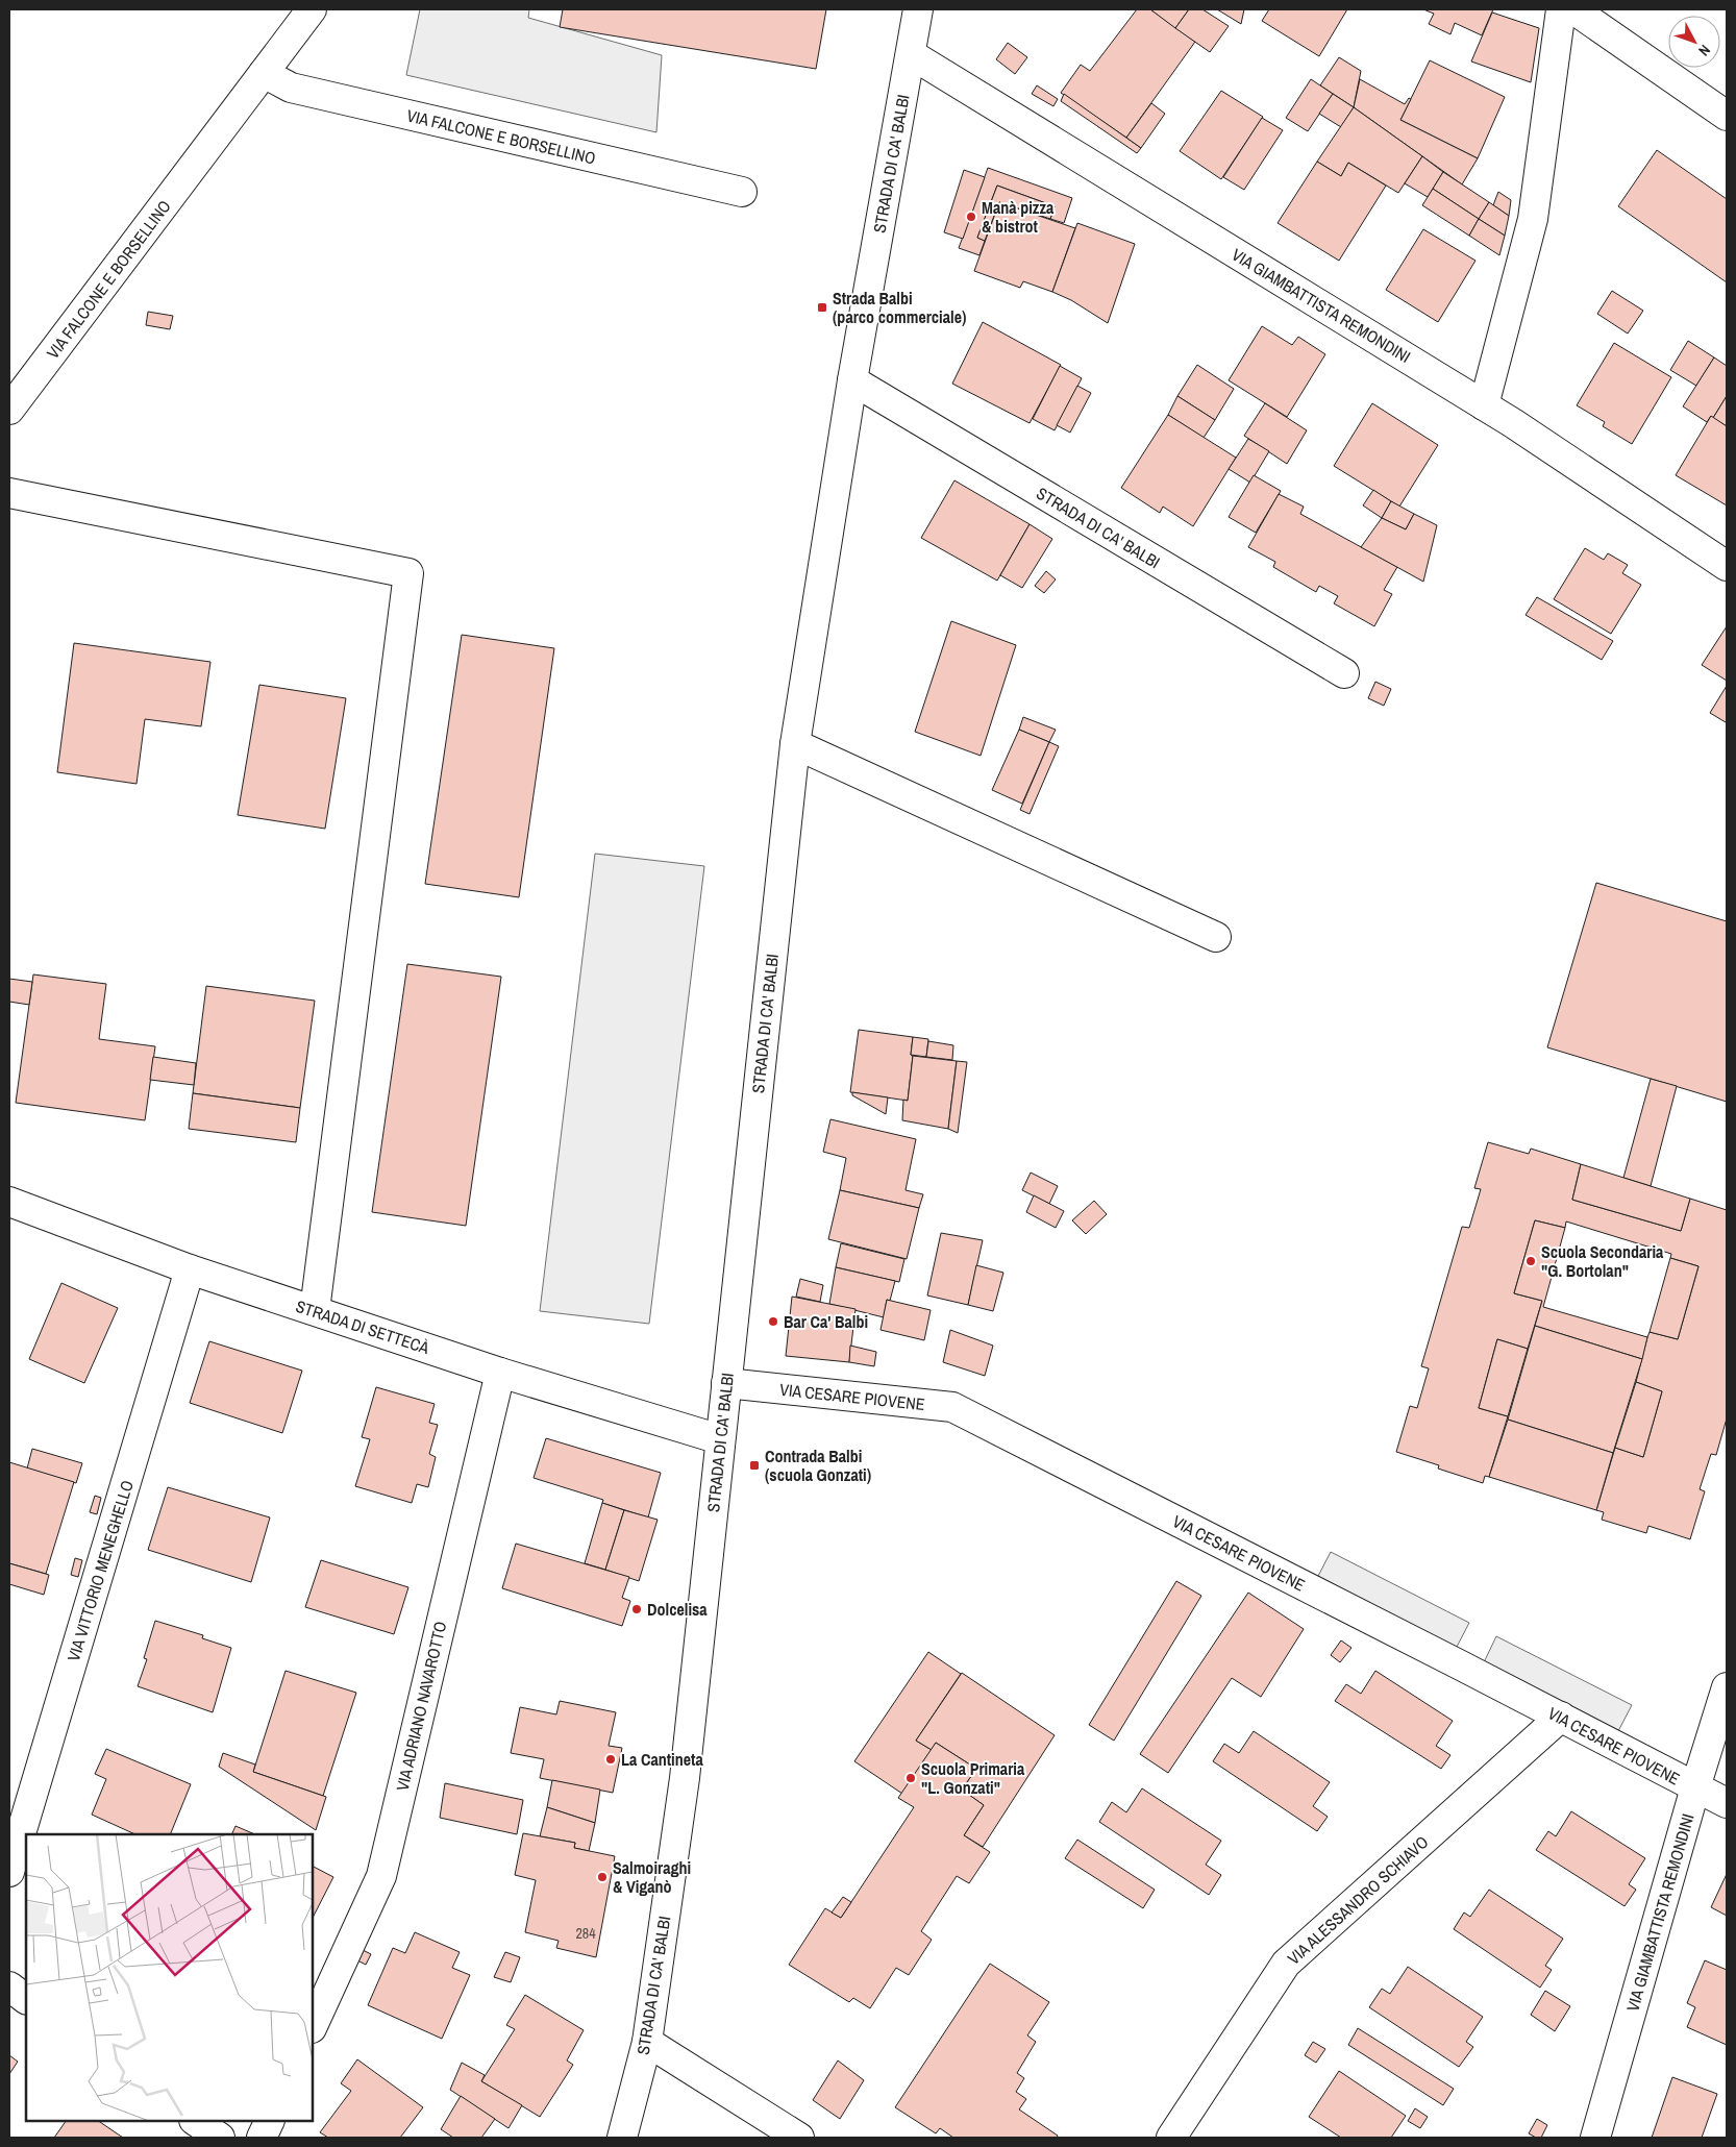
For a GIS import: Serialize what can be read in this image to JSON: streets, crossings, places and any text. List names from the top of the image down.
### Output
{
  "streets": {
    "street": [
      "VIA FALCONE E BORSELLINO",
      "STRADA DI CA' BALBI",
      "VIA GIAMBATTISTA REMONDINI",
      "STRADA DI SETTECÀ",
      "VIA CESARE PIOVENE",
      "VIA VITTORIO MENEGHELLO",
      "VIA ADRIANO NAVAROTTO",
      "VIA ALESSANDRO SCHIAVO"
    ]
  },
  "crossings": [
    ["STRADA DI CA' BALBI", "VIA GIAMBATTISTA REMONDINI"],
    ["STRADA DI CA' BALBI", "STRADA DI SETTECÀ"],
    ["STRADA DI CA' BALBI", "VIA CESARE PIOVENE"],
    ["VIA GIAMBATTISTA REMONDINI", "VIA CESARE PIOVENE"],
    ["STRADA DI SETTECÀ", "VIA VITTORIO MENEGHELLO"],
    ["STRADA DI SETTECÀ", "VIA ADRIANO NAVAROTTO"],
    ["VIA CESARE PIOVENE", "VIA ALESSANDRO SCHIAVO"]
  ],
  "places": {
    "other": [
      "Manà pizza & bistrot",
      "Scuola Secondaria \"G. Bortolan\"",
      "Bar Ca' Balbi",
      "Dolcelisa",
      "La Cantineta",
      "Scuola Primaria \"L. Gonzati\"",
      "Salmoiraghi & Viganò"
    ],
    "transit": ["Strada Balbi (parco commerciale)", "Contrada Balbi (scuola Gonzati)"]
  },
  "house_numbers": ["284"],
  "north": "bottom right"
}
